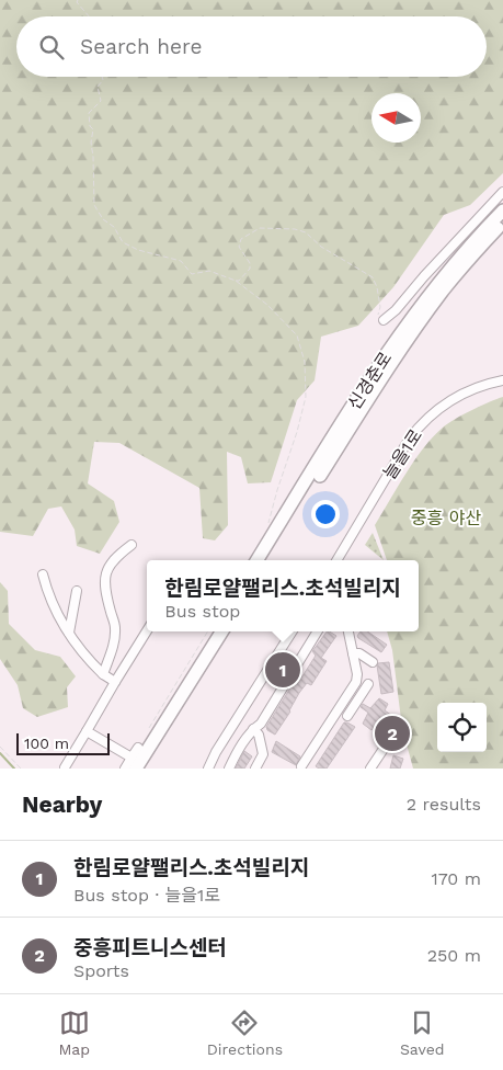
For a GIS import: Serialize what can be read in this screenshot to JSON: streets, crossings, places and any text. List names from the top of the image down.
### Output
{
  "streets": {
    "highway": ["신경춘로"],
    "street": ["늘을1로"]
  },
  "parks": ["중흥 야산"],
  "scale_bar": "100 m",
  "north": "left",
  "page": {
    "search": "Search here",
    "popup": ["한림로얄팰리스.초석빌리지", "Bus stop"],
    "pins": ["1", "2"],
    "scale": "100 m",
    "heading": ["Nearby", "2 results"],
    "list": [
      {
        "mark": "1",
        "name": "한림로얄팰리스.초석빌리지",
        "note": "Bus stop · 늘을1로",
        "value": "170 m"
      },
      {
        "mark": "2",
        "name": "중흥피트니스센터",
        "note": "Sports",
        "value": "250 m"
      }
    ],
    "nav": ["Map", "Directions", "Saved"]
  }
}
